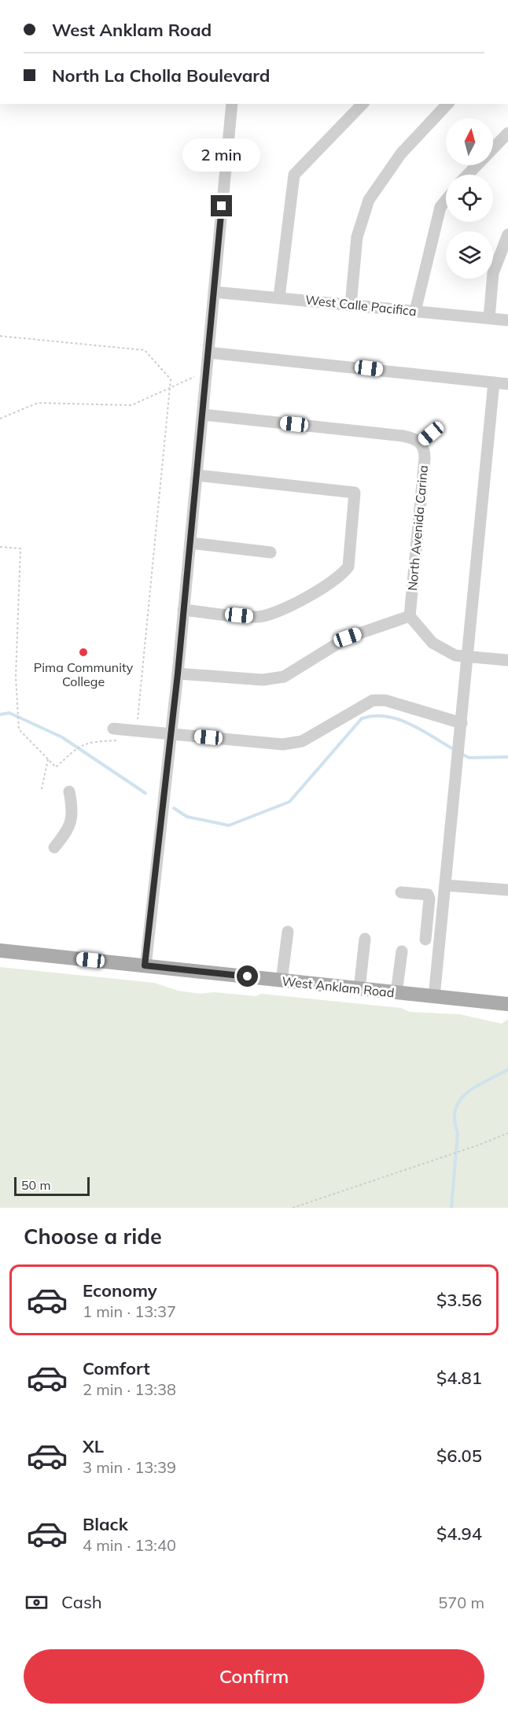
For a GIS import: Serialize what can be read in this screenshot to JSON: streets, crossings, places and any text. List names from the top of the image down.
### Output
{
  "streets": {
    "main road": ["West Anklam Road"],
    "street": ["West Calle Pacifica", "North Avenida Carina"]
  },
  "places": ["Pima Community College"],
  "scale_bar": "50 m",
  "north": "top",
  "page": {
    "banner": ["West Anklam Road", "North La Cholla Boulevard"],
    "bubble": "2 min",
    "scale": "50 m",
    "heading": "Choose a ride",
    "list": [
      {
        "name": "Economy",
        "note": "1 min · 13:37",
        "value": "$3.56"
      },
      {
        "name": "Comfort",
        "note": "2 min · 13:38",
        "value": "$4.81"
      },
      {
        "name": "XL",
        "note": "3 min · 13:39",
        "value": "$6.05"
      },
      {
        "name": "Black",
        "note": "4 min · 13:40",
        "value": "$4.94"
      }
    ],
    "pay": ["Cash", "570 m"],
    "buttons": "Confirm"
  }
}
